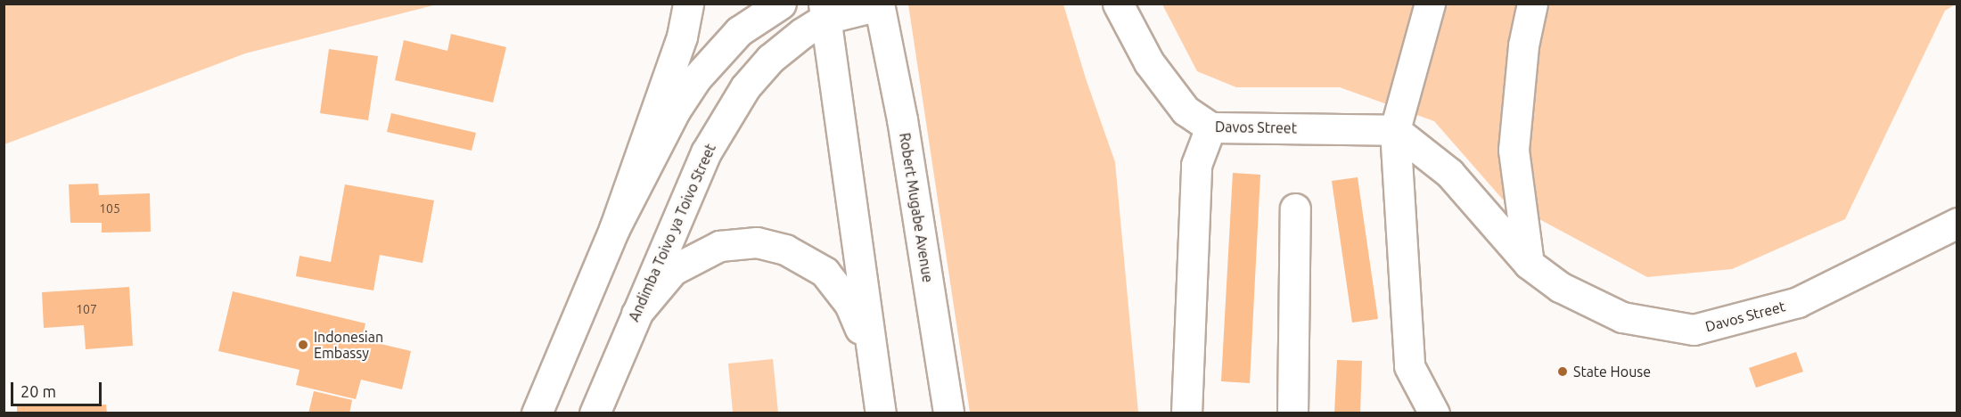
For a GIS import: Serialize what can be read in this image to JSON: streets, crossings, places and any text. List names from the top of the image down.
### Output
{
  "streets": {
    "main road": ["Davos Street", "Robert Mugabe Avenue", "Andimba Toivo ya Toivo Street"]
  },
  "crossings": [
    ["Robert Mugabe Avenue", "Andimba Toivo ya Toivo Street"]
  ],
  "places": ["Indonesian Embassy", "State House"],
  "house_numbers": ["105", "107"],
  "scale_bar": "20 m"
}
